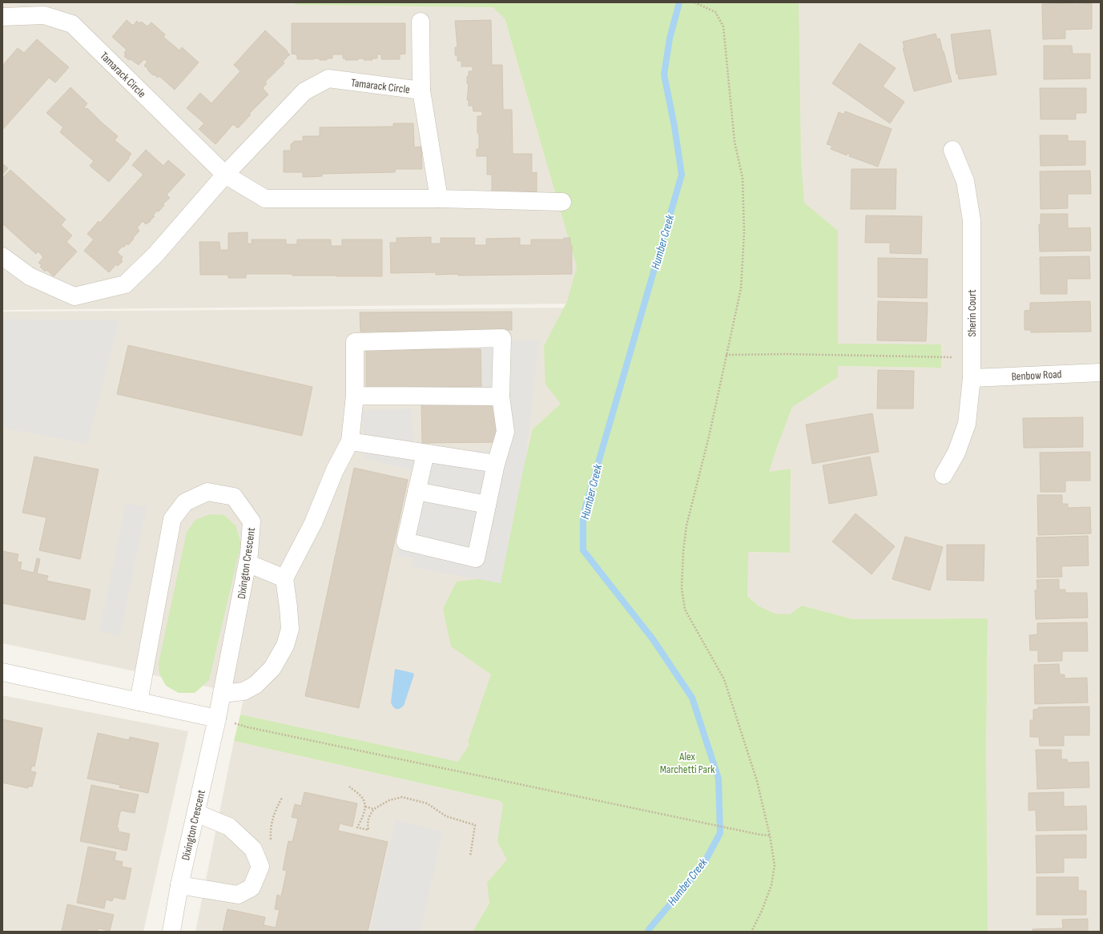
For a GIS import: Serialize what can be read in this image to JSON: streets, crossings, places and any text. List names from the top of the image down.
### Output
{
  "streets": {
    "street": [
      "Tamarack Circle",
      "Sherin Court",
      "Benbow Road",
      "Dixington Crescent"
    ]
  },
  "crossings": [
    ["Sherin Court", "Benbow Road"]
  ],
  "water": ["Humber Creek"],
  "parks": ["Alex Marchetti Park"]
}
